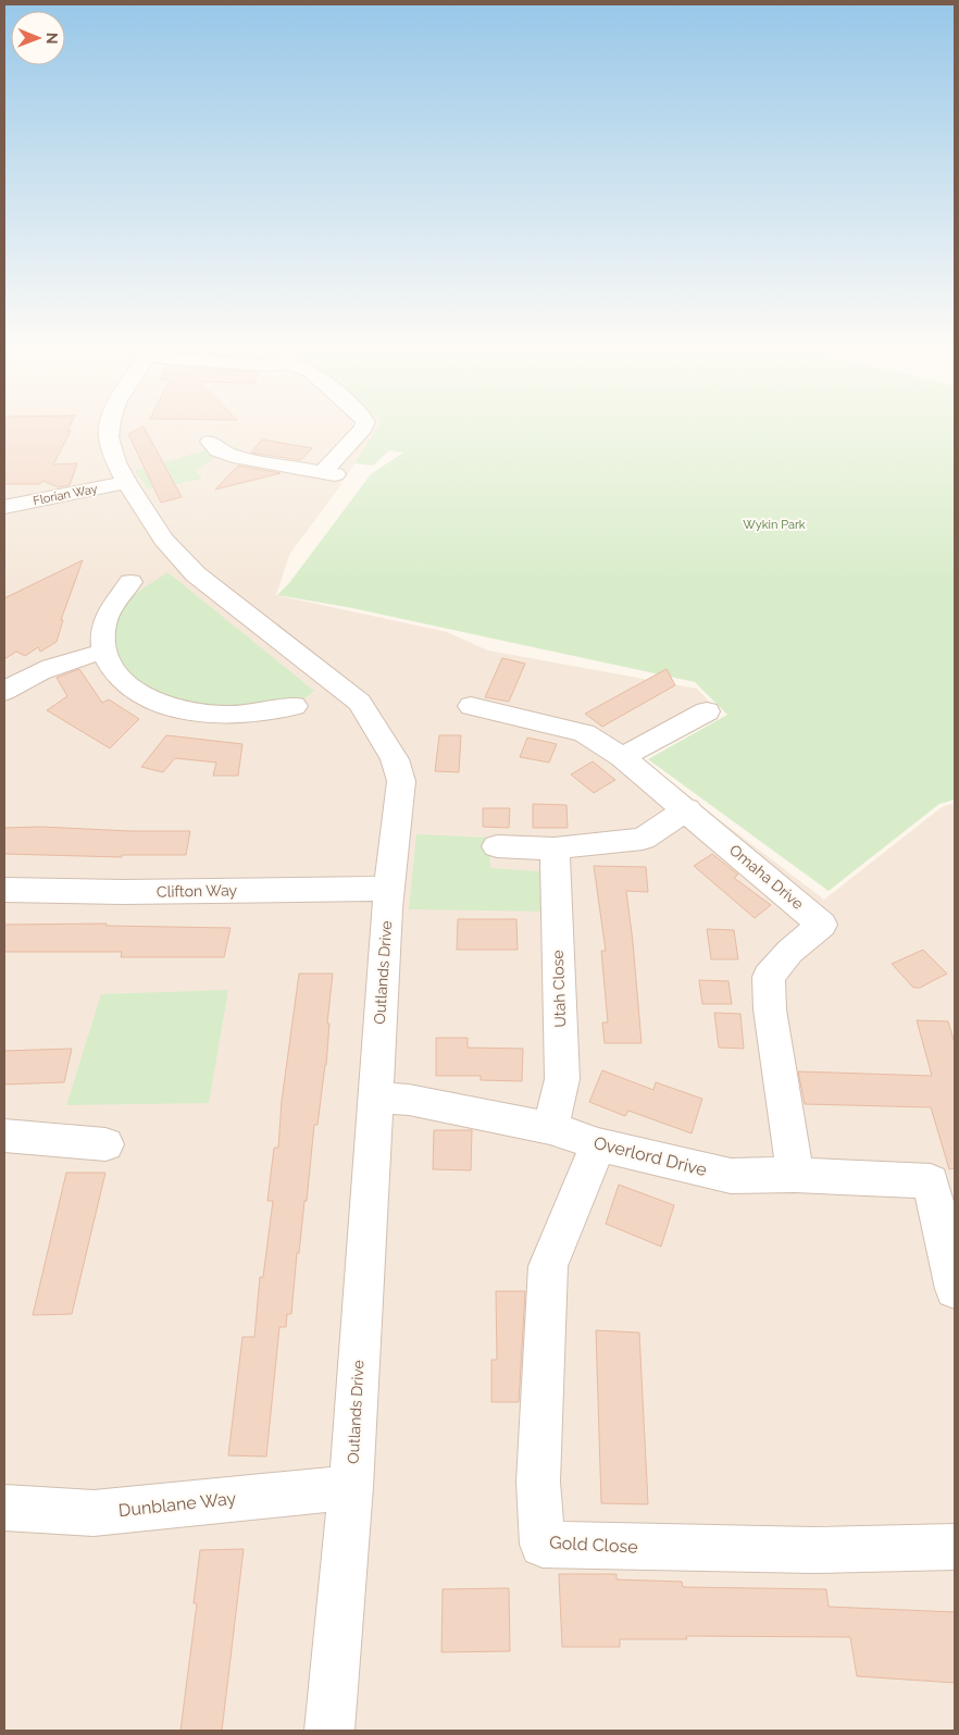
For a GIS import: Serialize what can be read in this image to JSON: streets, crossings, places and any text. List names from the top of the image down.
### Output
{
  "streets": {
    "street": [
      "Florian Way",
      "Omaha Drive",
      "Clifton Way",
      "Outlands Drive",
      "Utah Close",
      "Overlord Drive",
      "Dunblane Way",
      "Gold Close"
    ]
  },
  "crossings": [
    ["Florian Way", "Outlands Drive"],
    ["Omaha Drive", "Overlord Drive"],
    ["Clifton Way", "Outlands Drive"],
    ["Outlands Drive", "Overlord Drive"],
    ["Outlands Drive", "Dunblane Way"],
    ["Utah Close", "Overlord Drive"],
    ["Overlord Drive", "Gold Close"]
  ],
  "parks": ["Wykin Park"],
  "north": "right"
}
